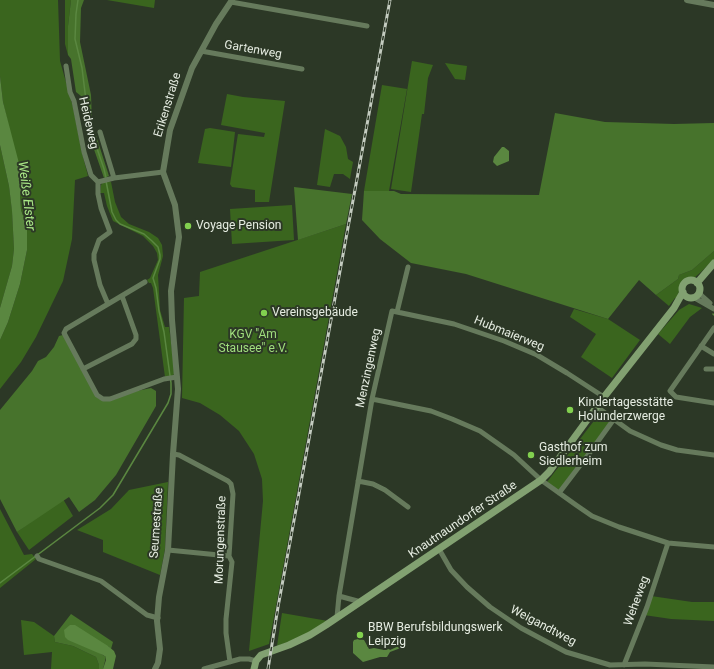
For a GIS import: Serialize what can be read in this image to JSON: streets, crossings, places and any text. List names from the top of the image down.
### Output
{
  "streets": {
    "main road": ["Knautnaundorfer Straße"],
    "street": [
      "Gartenweg",
      "Erikenstraße",
      "Heideweg",
      "Hubmaierweg",
      "Menzingenweg",
      "Seumestraße",
      "Morungenstraße",
      "Weheweg",
      "Weigandtweg"
    ]
  },
  "crossings": [
    ["Gartenweg", "Erikenstraße"],
    ["Erikenstraße", "Seumestraße"],
    ["Hubmaierweg", "Menzingenweg"],
    ["Hubmaierweg", "Knautnaundorfer Straße"],
    ["Menzingenweg", "Knautnaundorfer Straße"],
    ["Knautnaundorfer Straße", "Weigandtweg"],
    ["Seumestraße", "Morungenstraße"],
    ["Weheweg", "Weigandtweg"]
  ],
  "water": ["Weiße Elster"],
  "parks": ["KGV \"Am Stausee\" e.V."],
  "places": [
    "Voyage Pension",
    "Vereinsgebäude",
    "Kindertagesstätte Holunderzwerge",
    "Gasthof zum Siedlerheim",
    "BBW Berufsbildungswerk Leipzig"
  ]
}
